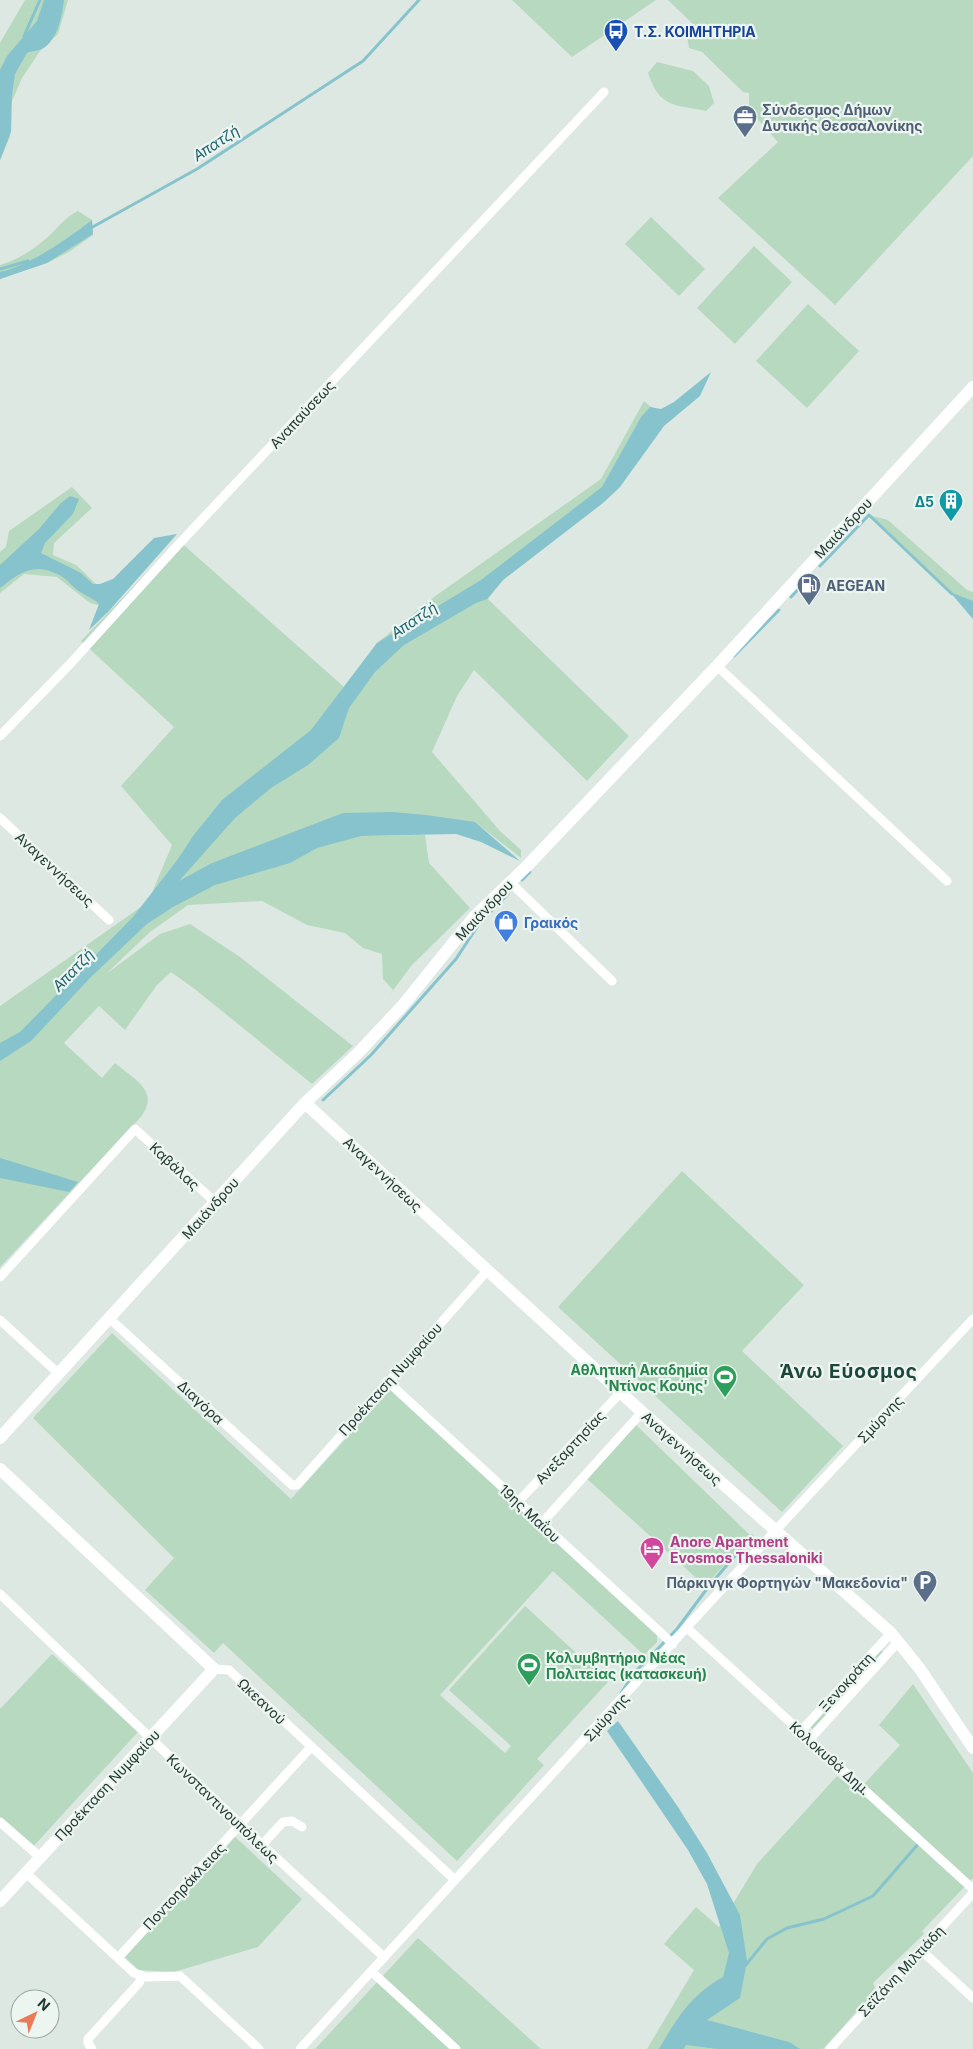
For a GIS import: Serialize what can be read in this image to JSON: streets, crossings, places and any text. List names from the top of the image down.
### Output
{
  "streets": {
    "street": [
      "Αναπαύσεως",
      "Μαιάνδρου",
      "Αναγεννήσεως",
      "Καβάλας",
      "Προέκταση Νυμφαίου",
      "Διαγόρα",
      "Σμύρνης",
      "Ανεξαρτησίας",
      "19ης Μαΐου",
      "Ξενοκράτη",
      "Ωκεανού",
      "Κολοκυθά Δημ.",
      "Κωνσταντινουπόλεως",
      "Ποντοηράκλειας",
      "Σεϊζάνη Μιλτιάδη"
    ]
  },
  "crossings": [
    ["Μαιάνδρου", "Αναγεννήσεως"],
    ["Μαιάνδρου", "Καβάλας"],
    ["Μαιάνδρου", "Διαγόρα"],
    ["Αναγεννήσεως", "Προέκταση Νυμφαίου"],
    ["Αναγεννήσεως", "Σμύρνης"],
    ["Αναγεννήσεως", "Ανεξαρτησίας"],
    ["Αναγεννήσεως", "Ξενοκράτη"],
    ["Προέκταση Νυμφαίου", "Διαγόρα"],
    ["Προέκταση Νυμφαίου", "19ης Μαΐου"],
    ["Προέκταση Νυμφαίου", "Ωκεανού"],
    ["Προέκταση Νυμφαίου", "Κωνσταντινουπόλεως"],
    ["Σμύρνης", "19ης Μαΐου"],
    ["Σμύρνης", "Ωκεανού"],
    ["Σμύρνης", "Κολοκυθά Δημ."],
    ["Σμύρνης", "Κωνσταντινουπόλεως"],
    ["Ανεξαρτησίας", "19ης Μαΐου"],
    ["Ξενοκράτη", "Κολοκυθά Δημ."],
    ["Ωκεανού", "Ποντοηράκλειας"],
    ["Κωνσταντινουπόλεως", "Ποντοηράκλειας"]
  ],
  "districts": ["Άνω Εύοσμος"],
  "water": ["Απατζή"],
  "places": {
    "bus stop": ["Τ.Σ. ΚΟΙΜΗΤΗΡΙΑ"],
    "office": ["Σύνδεσμος Δήμων Δυτικής Θεσσαλονίκης"],
    "building": ["Δ5"],
    "fuel station": ["AEGEAN"],
    "shop": ["Γραικός"],
    "sports": ["Αθλητική Ακαδημία 'Ντίνος Κούης'", "Κολυμβητήριο Νέας Πολιτείας (κατασκευή)"],
    "hotel": ["Anore Apartment Evosmos Thessaloniki"],
    "parking": ["Πάρκινγκ Φορτηγών \"Μακεδονία\""]
  },
  "north": "top right"
}
